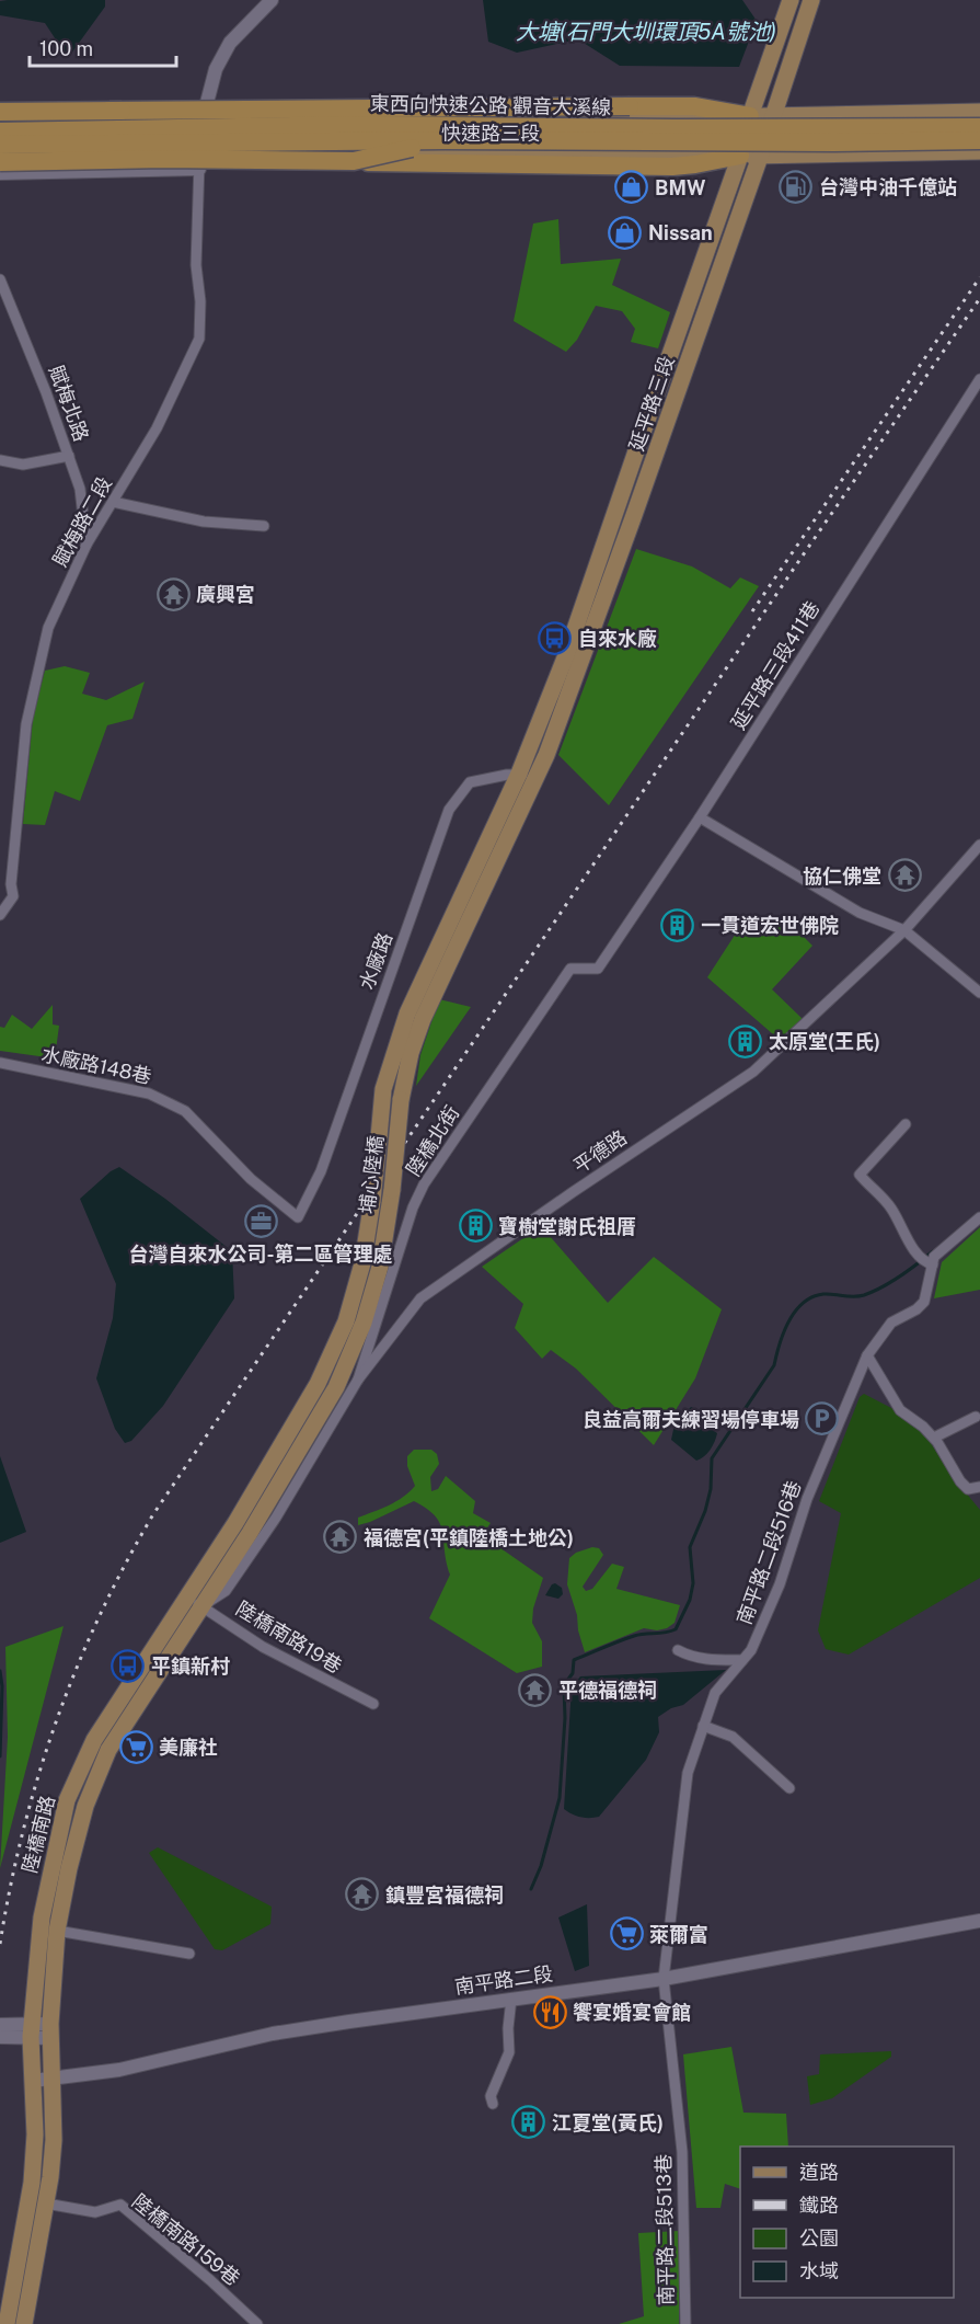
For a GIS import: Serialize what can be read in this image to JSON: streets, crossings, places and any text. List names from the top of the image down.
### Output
{
  "streets": {
    "highway": ["東西向快速公路 觀音大溪線"],
    "main road": [
      "快速路三段",
      "延平路三段",
      "埔心陸橋",
      "陸橋南路"
    ],
    "street": [
      "賦梅北路",
      "賦梅路二段",
      "延平路三段411巷",
      "水廠路",
      "水廠路148巷",
      "陸橋北街",
      "平德路",
      "南平路二段516巷",
      "陸橋南路19巷",
      "南平路二段",
      "南平路二段513巷",
      "陸橋南路159巷"
    ]
  },
  "crossings": [
    ["快速路三段", "延平路三段"],
    ["快速路三段", "賦梅路二段"],
    ["賦梅北路", "賦梅路二段"],
    ["延平路三段", "水廠路"],
    ["延平路三段", "埔心陸橋"],
    ["延平路三段411巷", "陸橋北街"],
    ["水廠路", "水廠路148巷"],
    ["陸橋北街", "平德路"],
    ["平德路", "陸橋南路"],
    ["埔心陸橋", "陸橋南路"],
    ["南平路二段516巷", "南平路二段"],
    ["南平路二段516巷", "南平路二段513巷"],
    ["陸橋南路19巷", "陸橋南路"],
    ["陸橋南路", "南平路二段"],
    ["陸橋南路", "陸橋南路159巷"],
    ["南平路二段", "南平路二段513巷"]
  ],
  "water": ["大塘(石門大圳環頂5A號池)"],
  "places": {
    "fuel station": ["台灣中油千億站"],
    "shop": ["BMW", "Nissan"],
    "temple": [
      "廣興宮",
      "協仁佛堂",
      "福德宮(平鎮陸橋土地公)",
      "平德福德祠",
      "鎮豐宮福德祠"
    ],
    "bus stop": ["自來水廠", "平鎮新村"],
    "building": [
      "一貫道宏世佛院",
      "太原堂(王氏)",
      "寶樹堂謝氏祖厝",
      "江夏堂(黃氏)"
    ],
    "office": ["台灣自來水公司-第二區管理處"],
    "parking": ["良益高爾夫練習場停車場"],
    "supermarket": ["美廉社", "萊爾富"],
    "restaurant": ["饗宴婚宴會館"]
  },
  "legend": [
    "道路",
    "鐵路",
    "公園",
    "水域"
  ],
  "scale_bar": "100 m"
}
